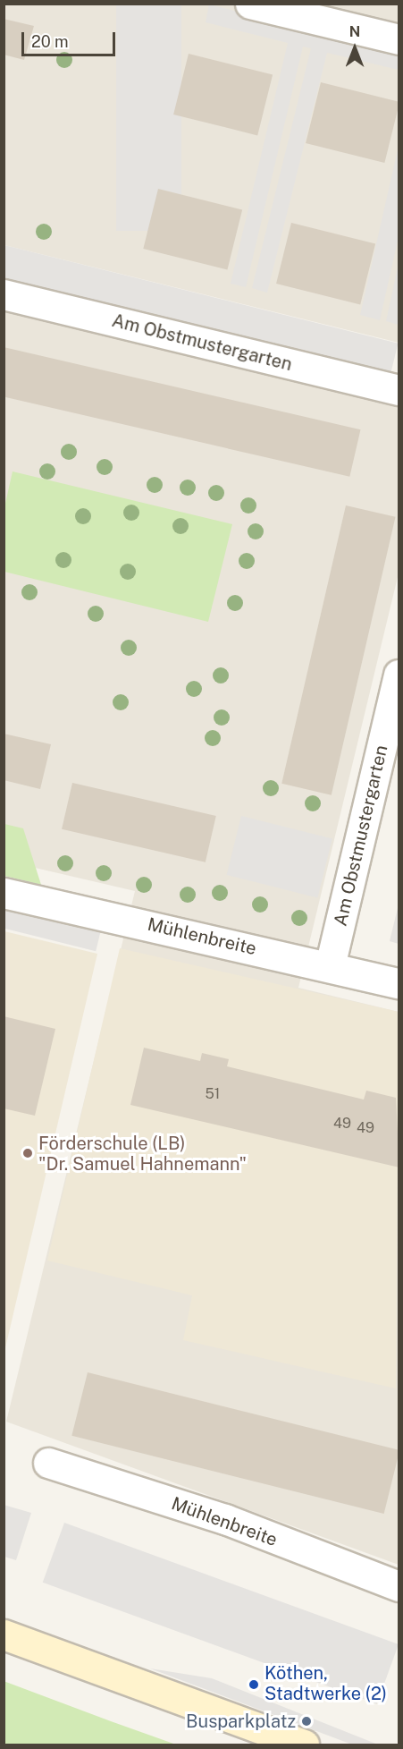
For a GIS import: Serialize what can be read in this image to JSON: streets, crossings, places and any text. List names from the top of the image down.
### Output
{
  "streets": {
    "street": ["Am Obstmustergarten", "Mühlenbreite"]
  },
  "crossings": [
    ["Am Obstmustergarten", "Mühlenbreite"]
  ],
  "places": ["Förderschule (LB) \"Dr. Samuel Hahnemann\"", "Köthen, Stadtwerke (2)", "Busparkplatz"],
  "house_numbers": ["51", "49", "49"],
  "scale_bar": "20 m",
  "north": "top"
}
